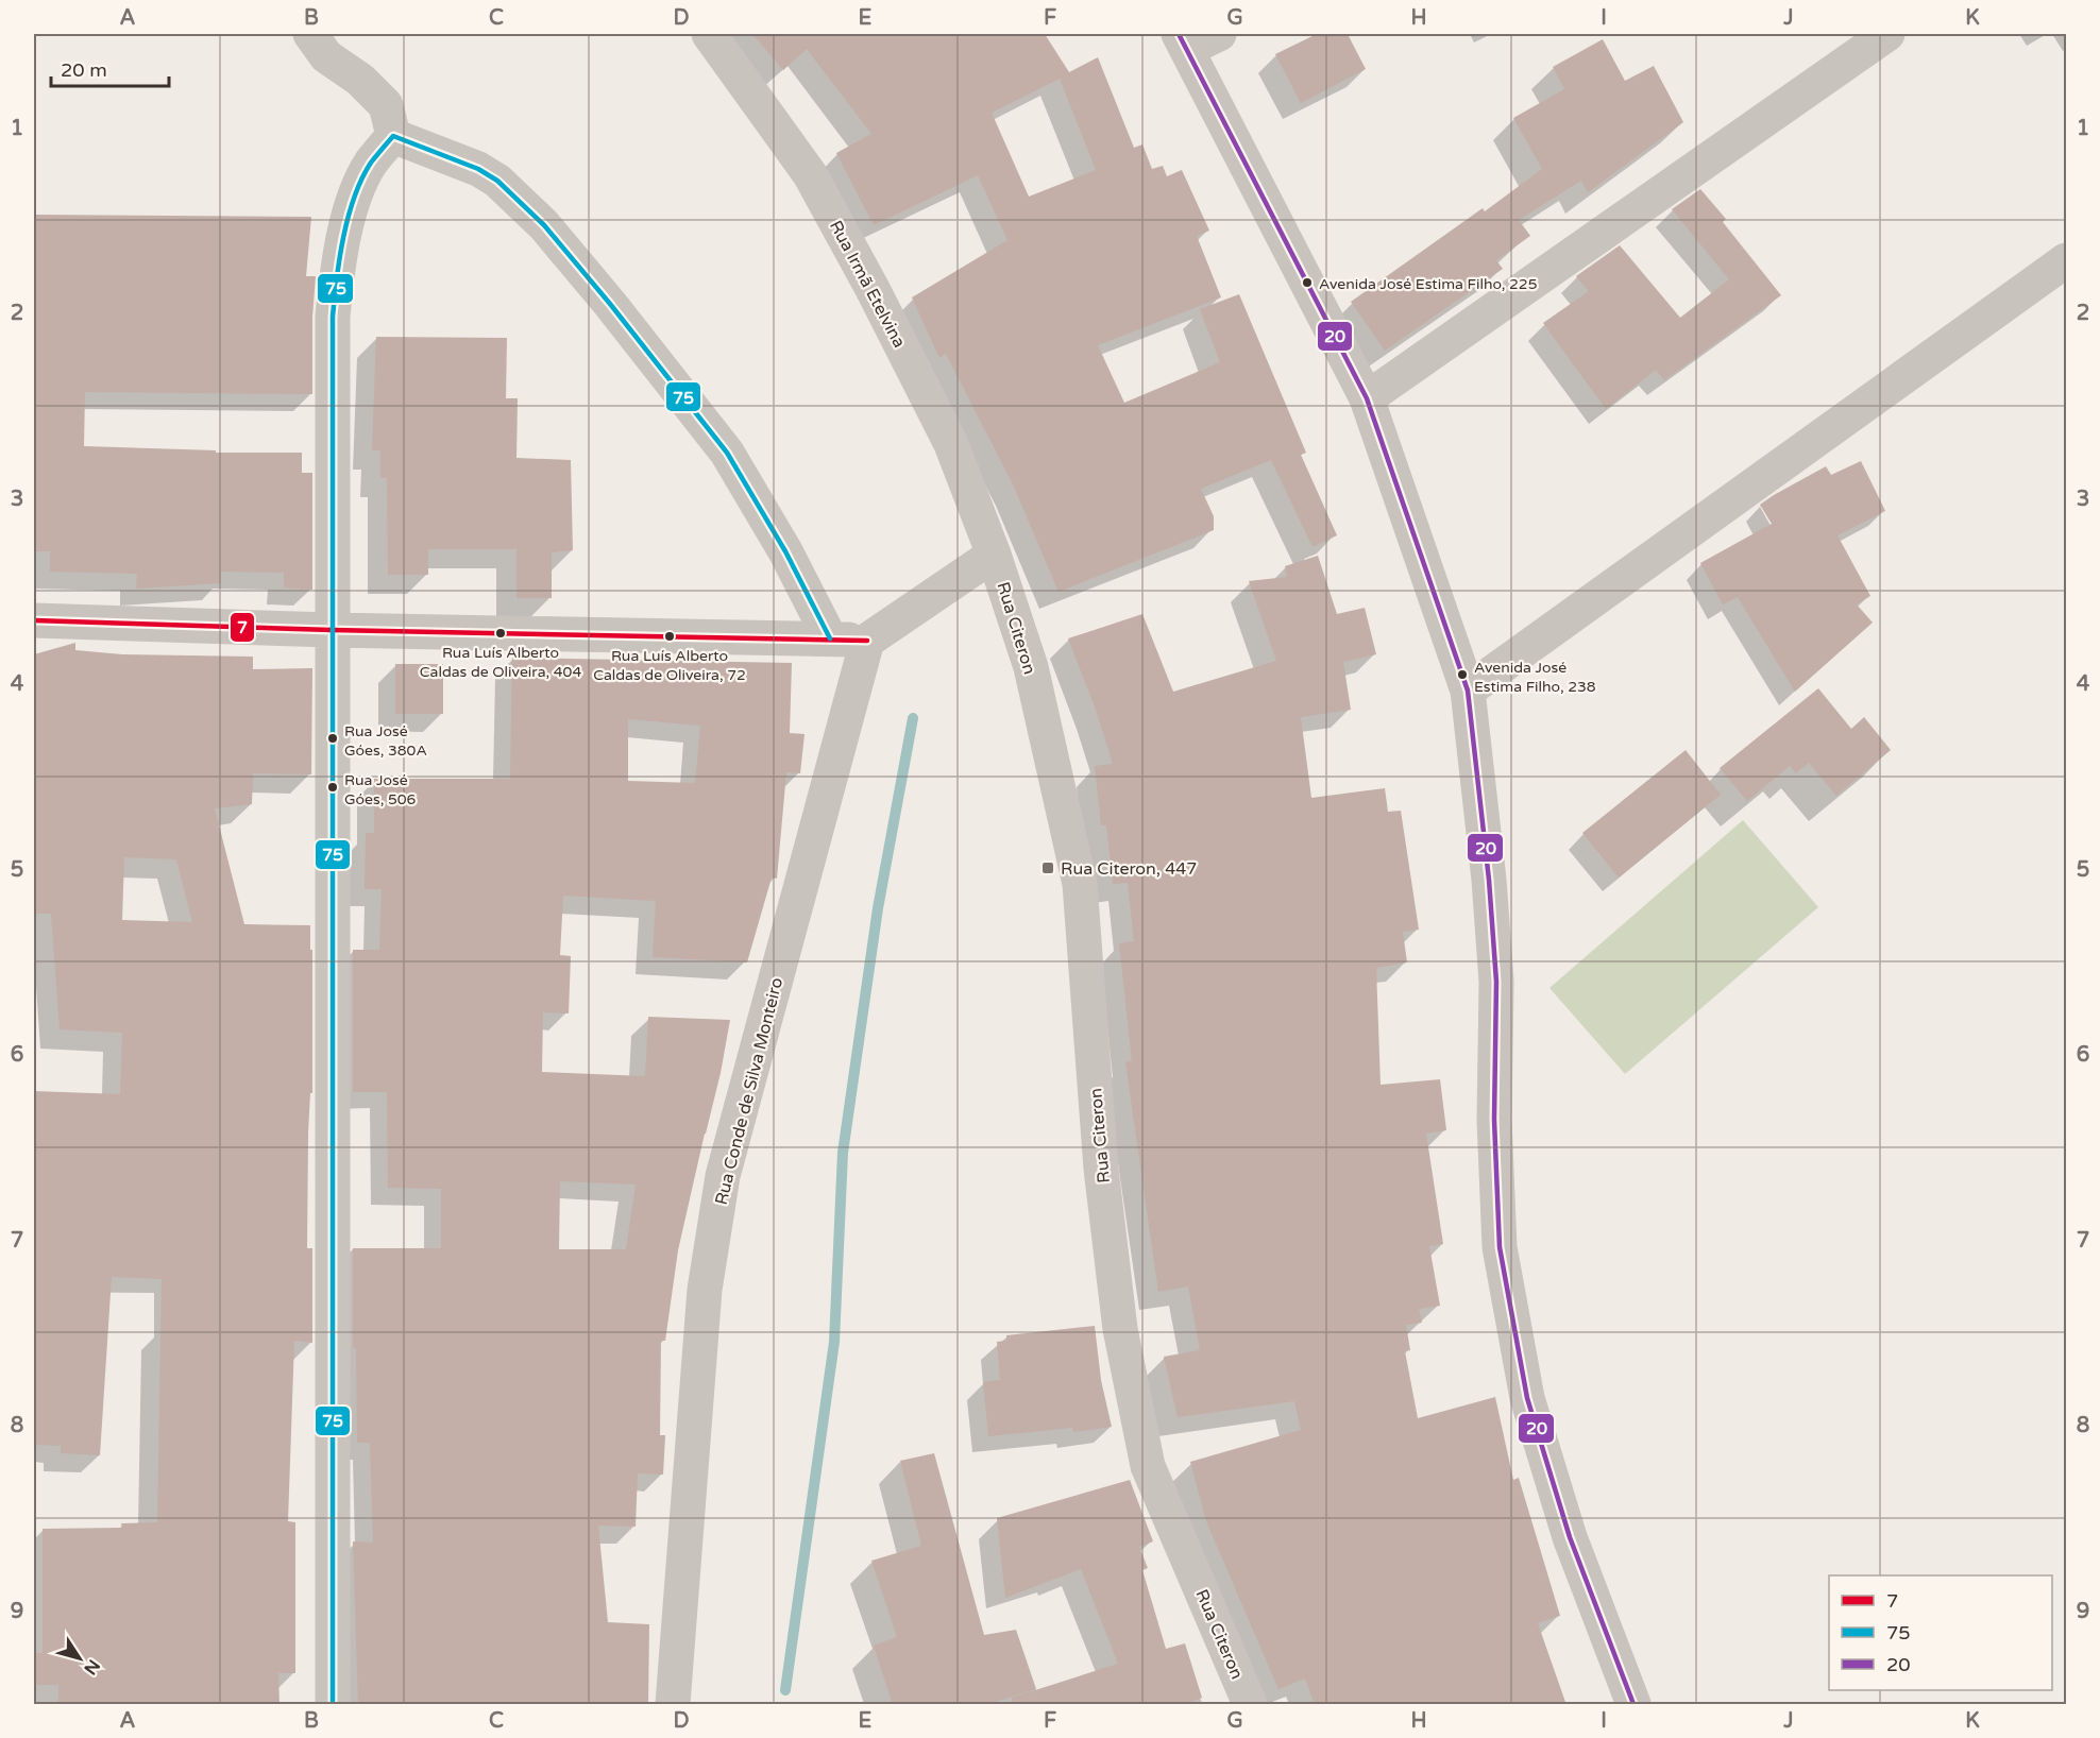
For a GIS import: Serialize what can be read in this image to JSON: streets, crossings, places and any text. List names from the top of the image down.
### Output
{
  "streets": {
    "street": ["Rua Irmã Etelvina", "Rua Citeron", "Rua Conde de Silva Monteiro"]
  },
  "crossings": [
    ["Rua Irmã Etelvina", "Rua Citeron"]
  ],
  "places": {
    "other": [
      "Avenida José Estima Filho, 225",
      "Rua Luís Alberto Caldas de Oliveira, 404",
      "Rua Luís Alberto Caldas de Oliveira, 72",
      "Avenida José Estima Filho, 238",
      "Rua José Góes, 380A",
      "Rua José Góes, 506"
    ],
    "transit": ["Rua Citeron, 447"]
  },
  "lines": ["transit line 20", "transit line 75", "transit line 7"],
  "legend": ["7", "75", "20"],
  "scale_bar": "20 m",
  "north": "bottom right",
  "grid": {
    "columns": [
      "A",
      "B",
      "C",
      "D",
      "E",
      "F",
      "G",
      "H",
      "I",
      "J",
      "K"
    ],
    "rows": [
      "1",
      "2",
      "3",
      "4",
      "5",
      "6",
      "7",
      "8",
      "9"
    ]
  }
}
